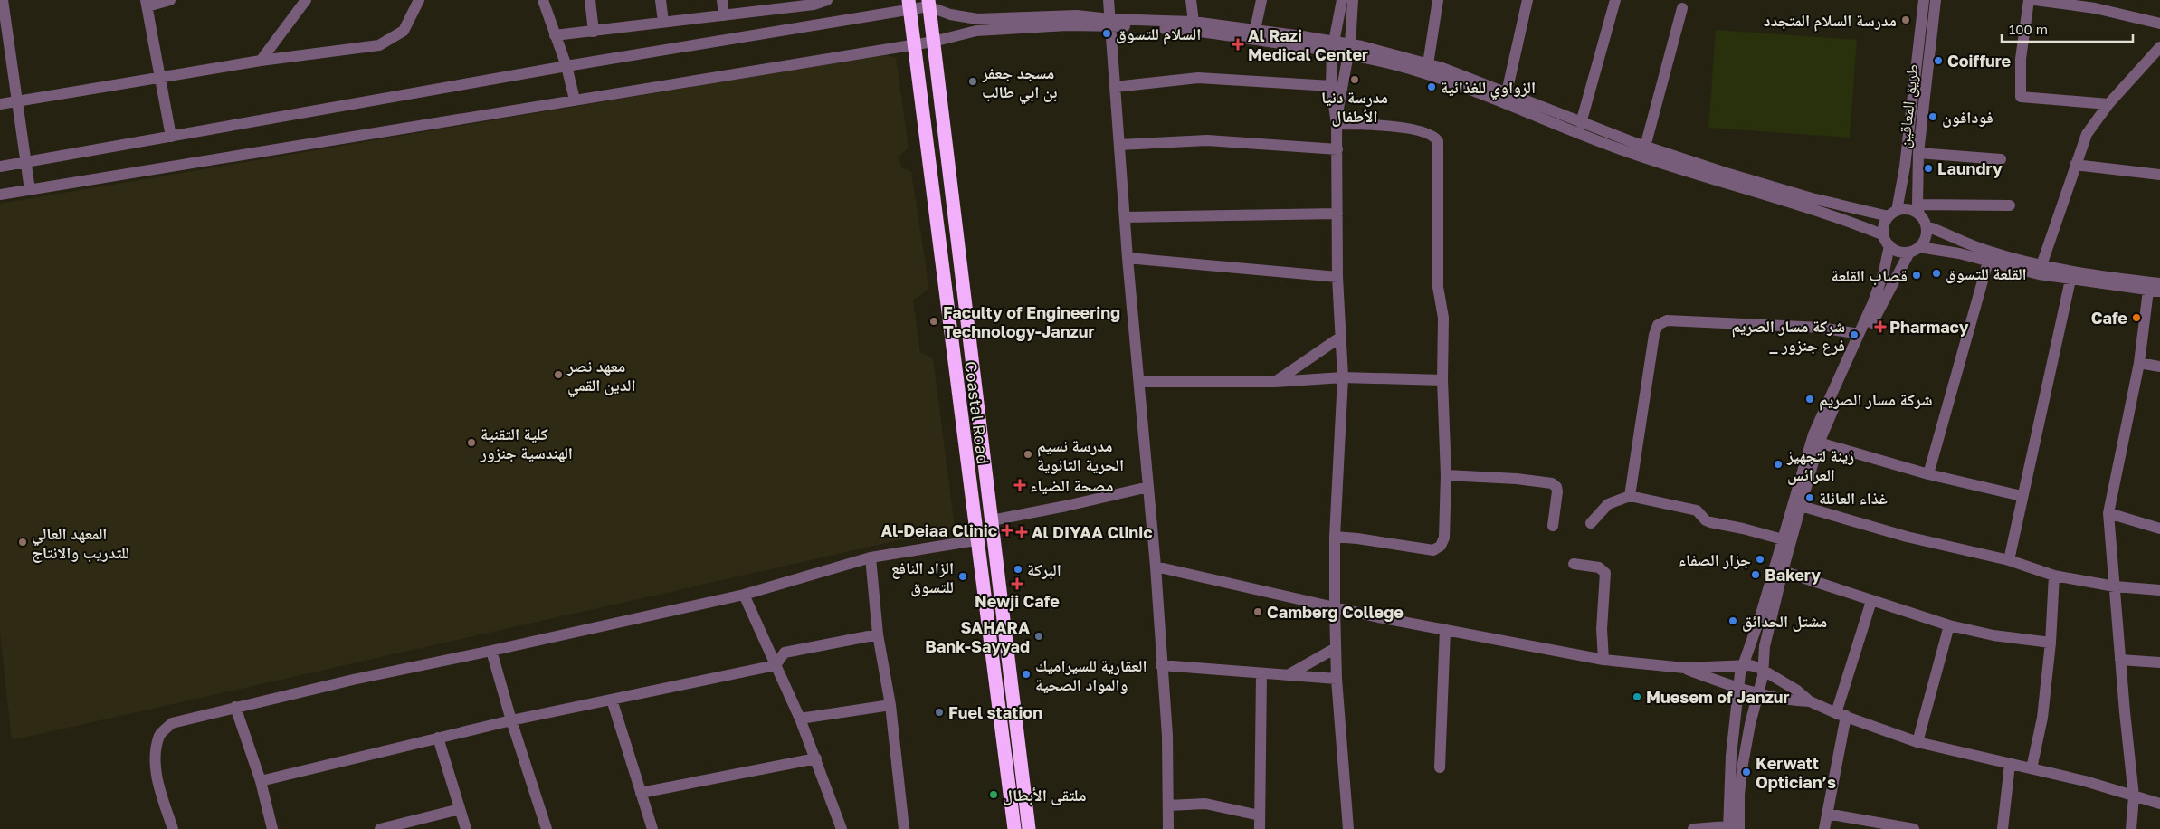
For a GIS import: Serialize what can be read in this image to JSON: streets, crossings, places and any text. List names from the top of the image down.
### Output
{
  "streets": {
    "highway": ["Coastal Road"],
    "street": ["طريق المعاقين"]
  },
  "places": {
    "other": [
      "مدرسة السلام المتجدد",
      "السلام للتسوق",
      "Coiffure",
      "مدرسة دنيا الأطفال",
      "مسجد جعفر بن ابي طالب",
      "الزواوي للغذائية",
      "فودافون",
      "Laundry",
      "القلعة للتسوق",
      "قصاب القلعة",
      "Cafe",
      "Faculty of Engineering Technology-Janzur",
      "شركة مسار الصريم _ فرع جنزور",
      "معهد نصر الدين القمي",
      "شركة مسار الصريم",
      "كلية التقنية الهندسية جنزور",
      "مدرسة نسيم الحرية الثانوية",
      "زينة لتجهيز العرائس",
      "غذاء العائلة",
      "المعهد العالي للتدريب والانتاج",
      "جزار الصفاء",
      "البركة",
      "Bakery",
      "الزاد النافع للتسوق",
      "Camberg College",
      "مشتل الحدائق",
      "SAHARA Bank-Sayyad",
      "العقارية للسيراميك والمواد الصحية",
      "Muesem of Janzur",
      "Fuel station",
      "Kerwatt Optician’s",
      "ملتقى الأبطال"
    ],
    "health": [
      "Al Razi Medical Center",
      "Pharmacy",
      "مصحة الضياء",
      "Al-Deiaa Clinic",
      "Al DIYAA Clinic",
      "Newji Cafe"
    ]
  },
  "scale_bar": "100 m"
}
